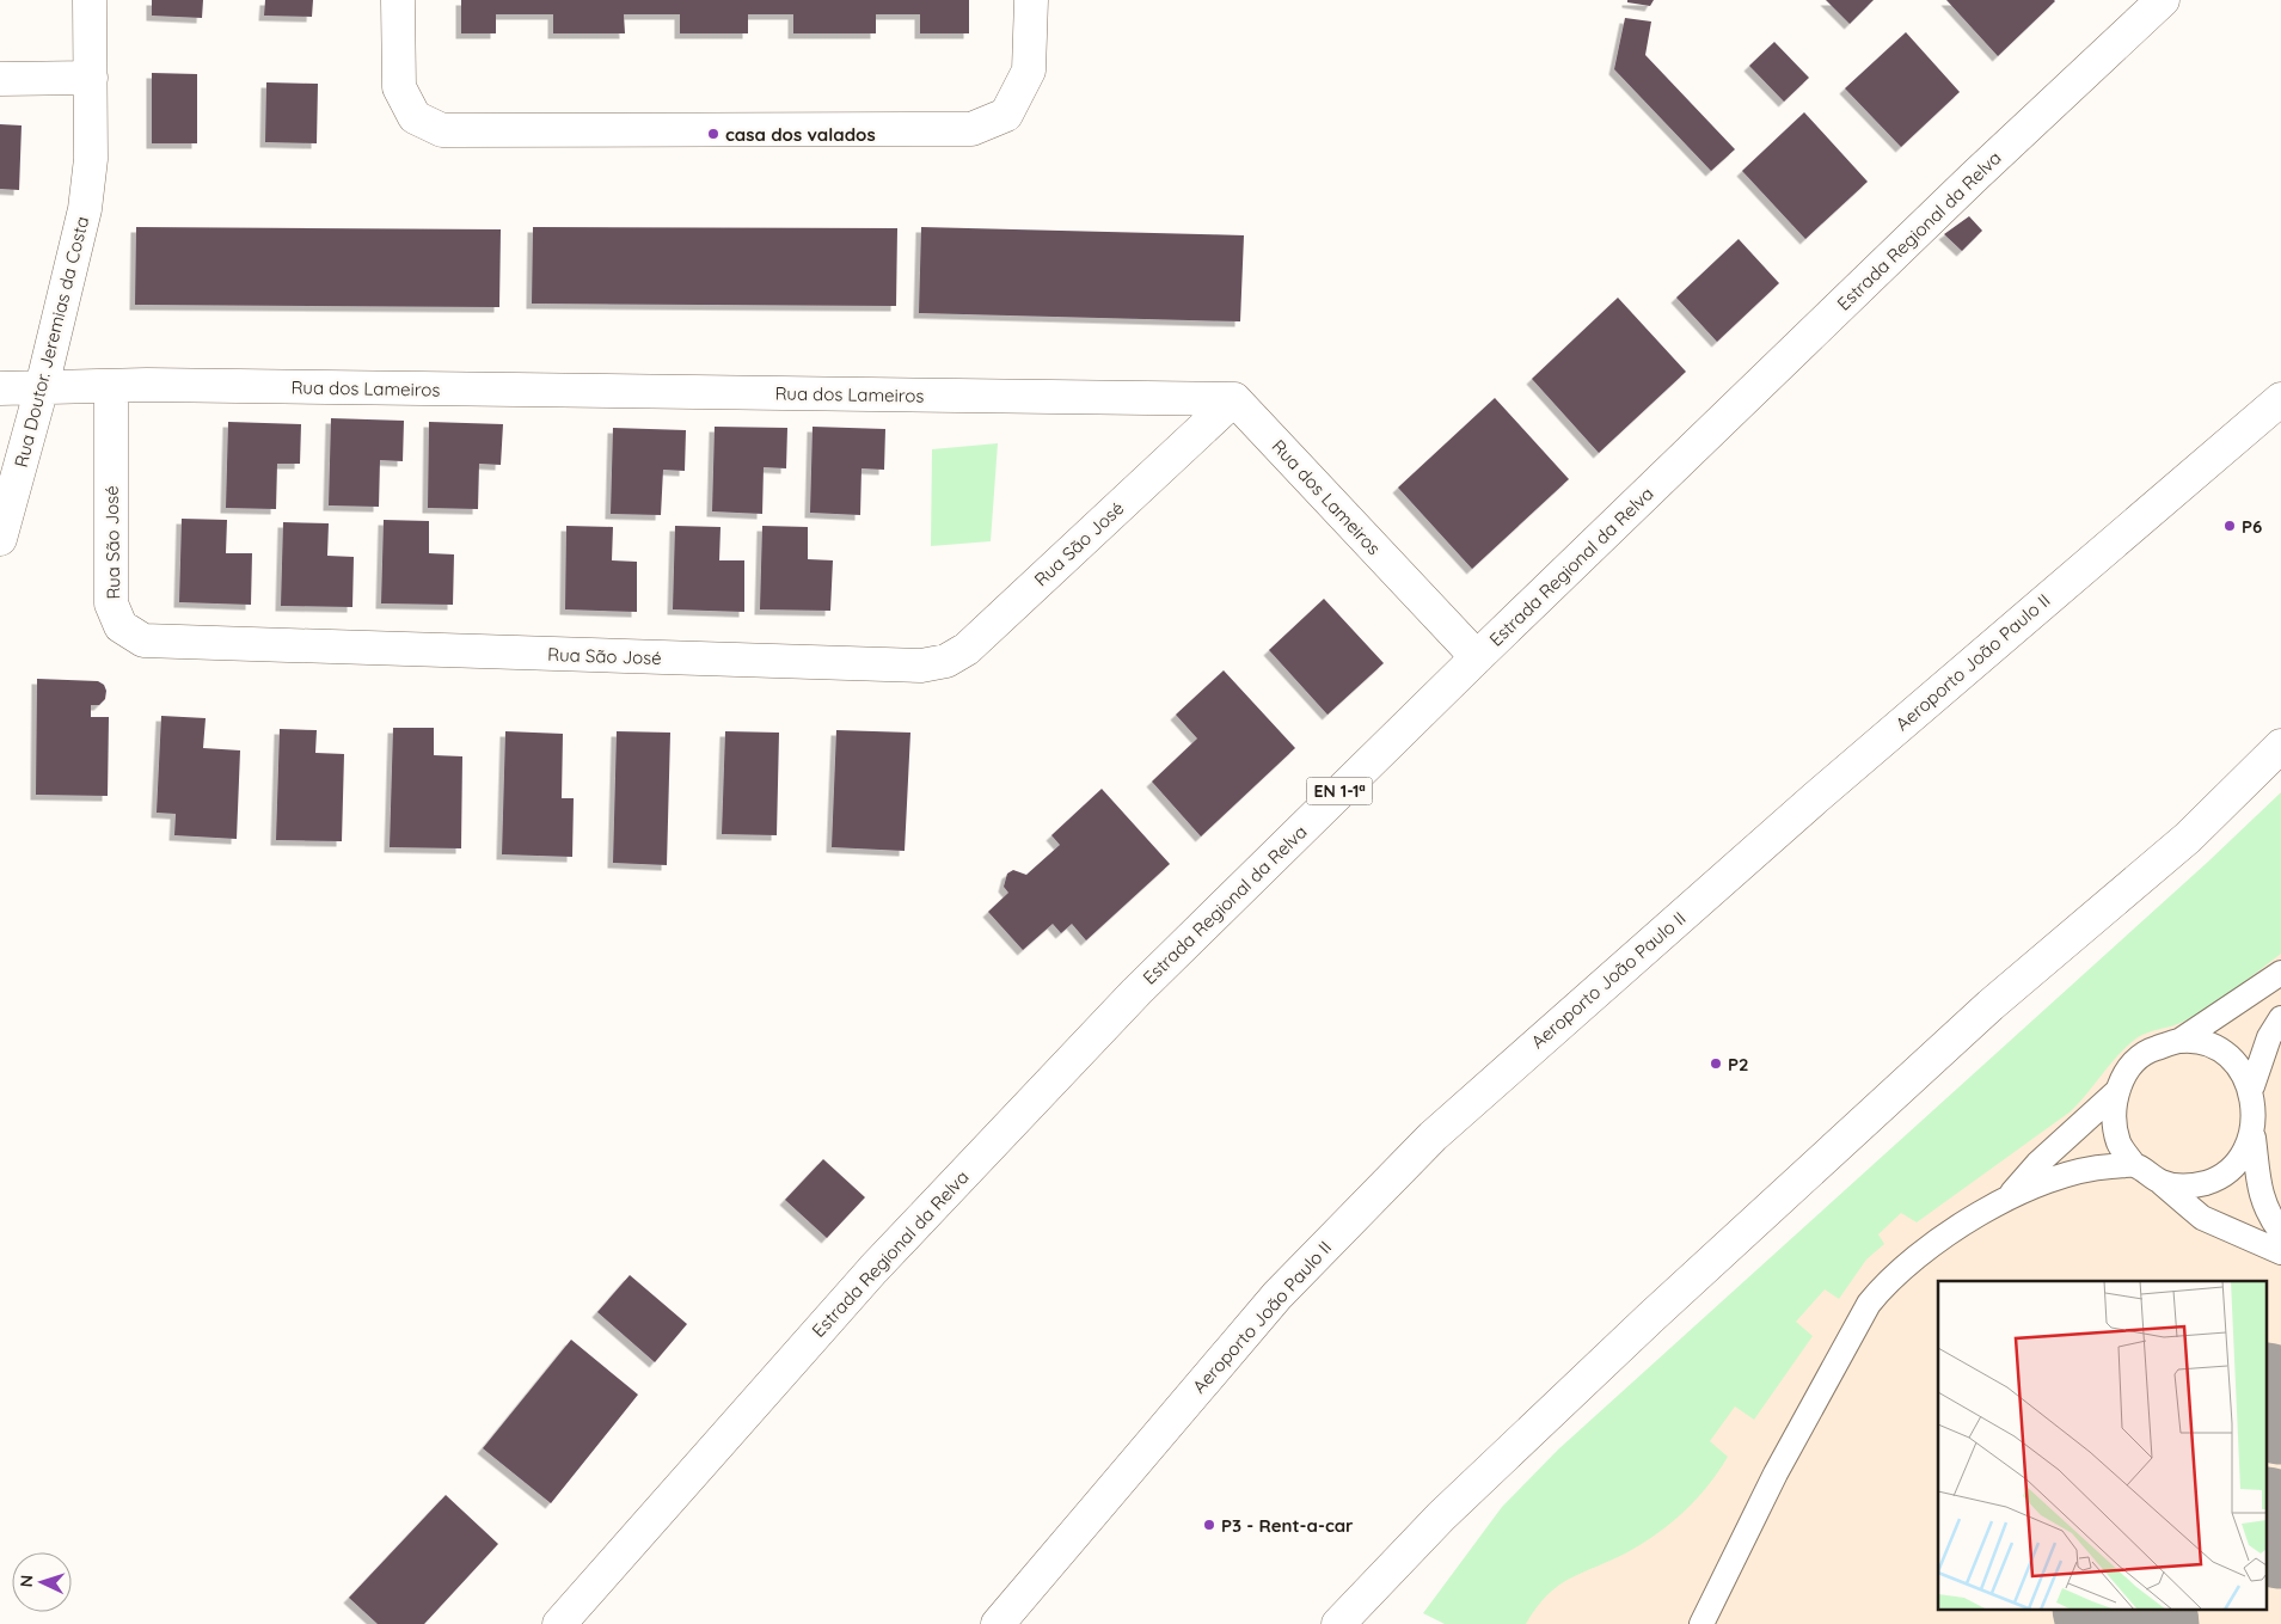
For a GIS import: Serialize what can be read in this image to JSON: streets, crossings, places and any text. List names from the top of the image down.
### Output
{
  "streets": {
    "main road": [
      "Estrada Regional da Relva",
      "Rua Doutor. Jeremias da Costa",
      "Rua dos Lameiros",
      "Rua São José",
      "Aeroporto João Paulo II",
      "EN 1-1ª"
    ]
  },
  "crossings": [
    ["Estrada Regional da Relva", "Rua dos Lameiros"],
    ["Rua Doutor. Jeremias da Costa", "Rua dos Lameiros"],
    ["Rua dos Lameiros", "Rua São José"]
  ],
  "places": [
    "casa dos valados",
    "P6",
    "P2",
    "P3 - Rent-a-car"
  ],
  "north": "left"
}
